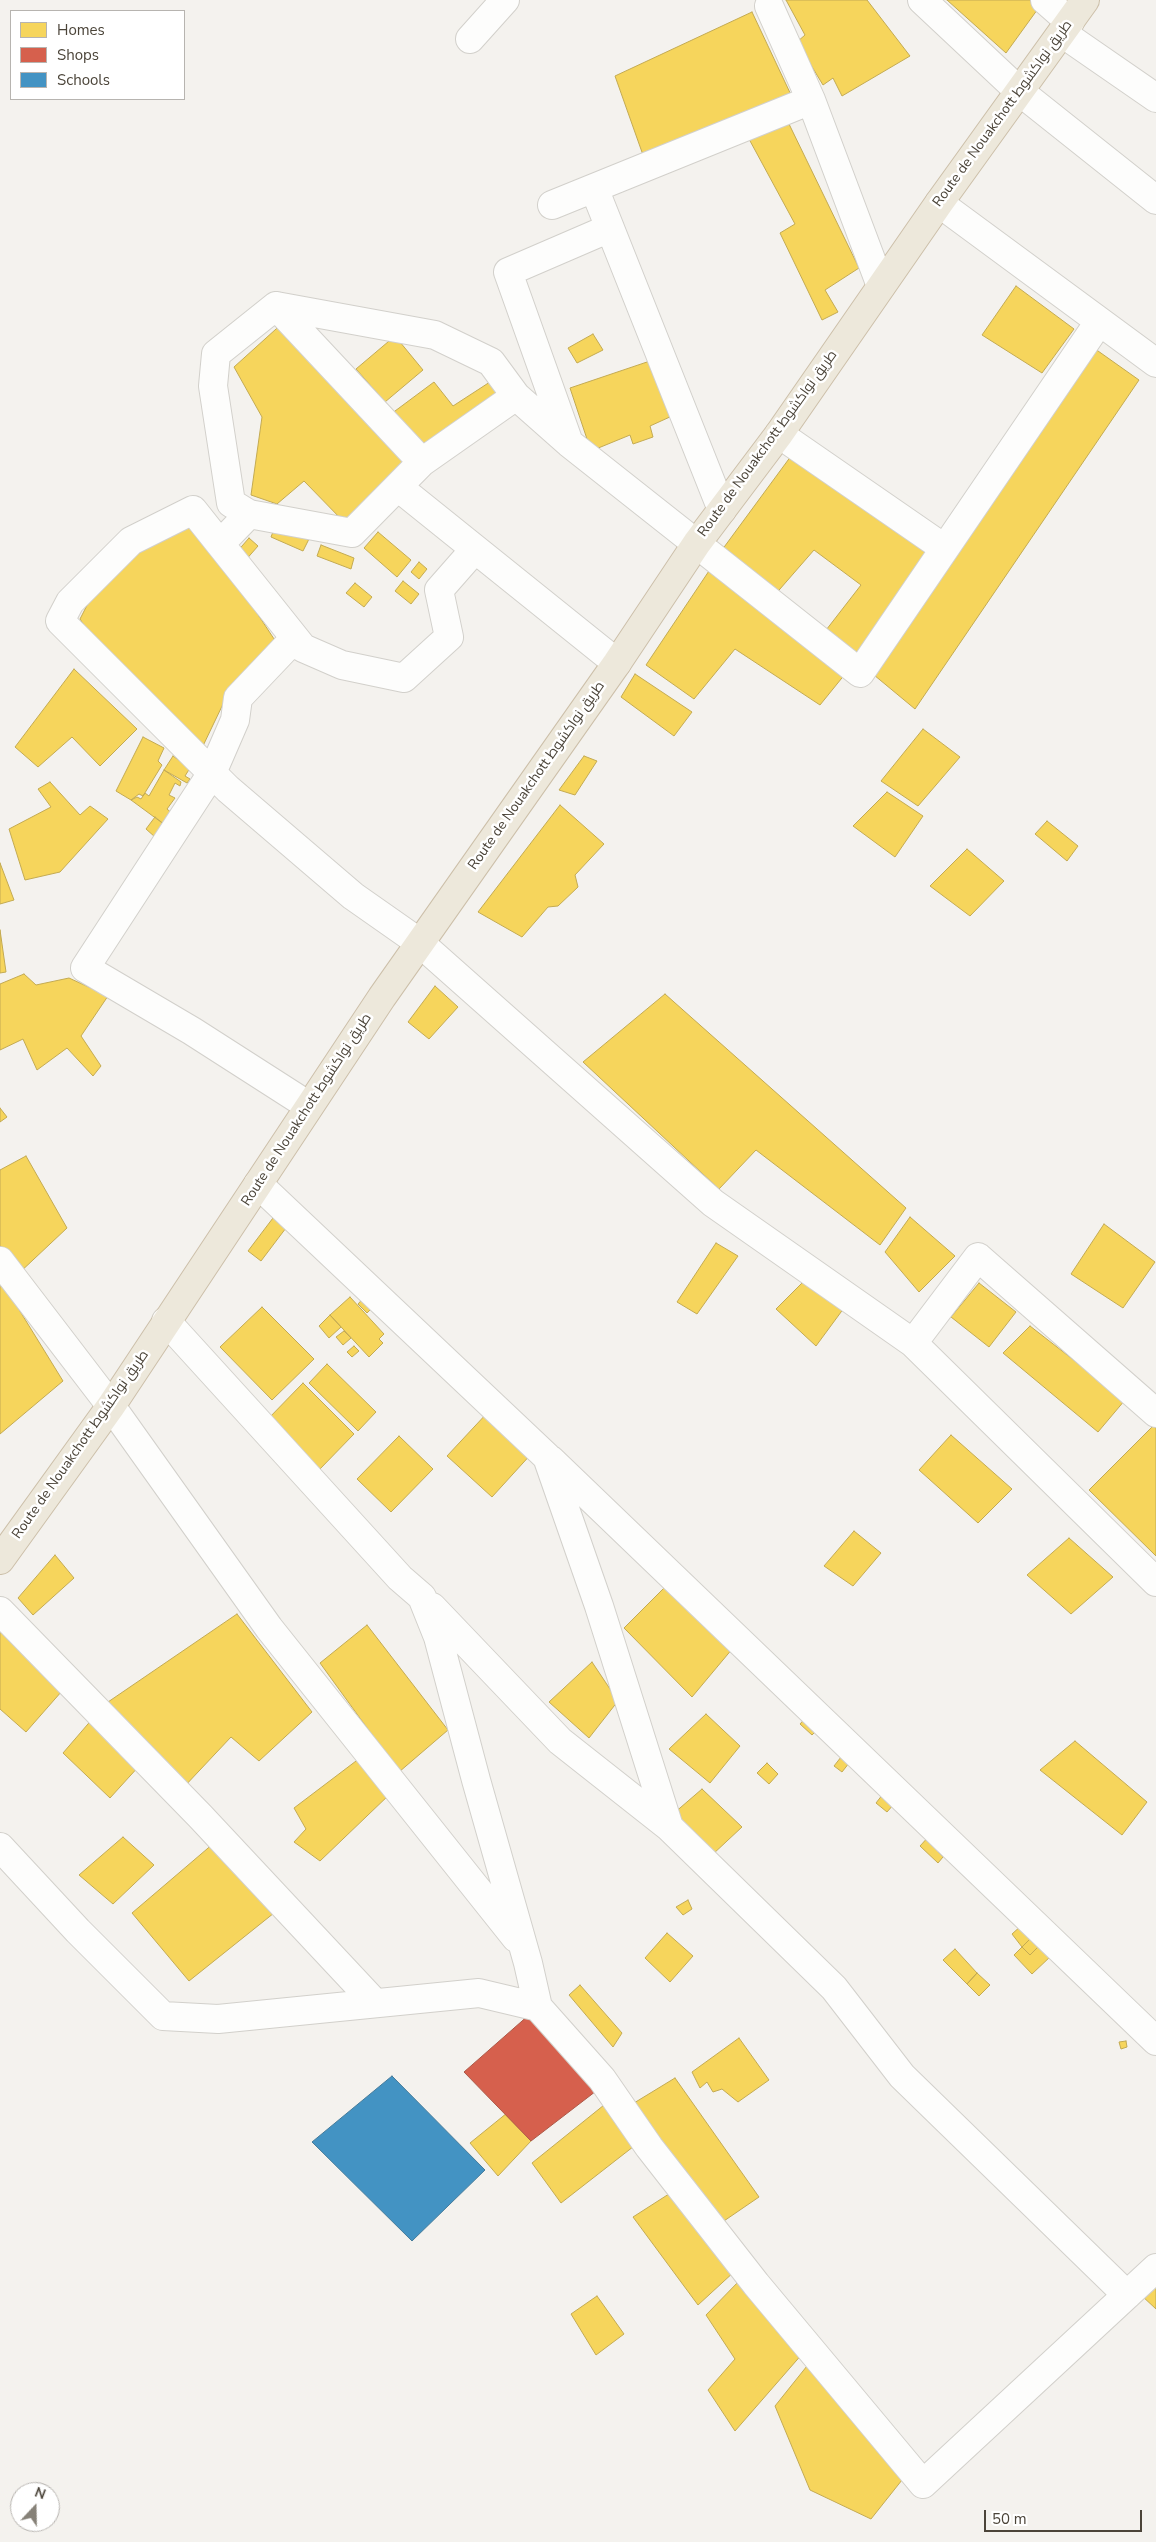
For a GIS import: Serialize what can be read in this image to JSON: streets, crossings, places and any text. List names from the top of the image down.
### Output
{
  "streets": {
    "highway": ["Route de Nouakchott طريق نواكشوط"]
  },
  "legend": ["Homes", "Shops", "Schools"],
  "scale_bar": "50 m",
  "north": "top"
}
